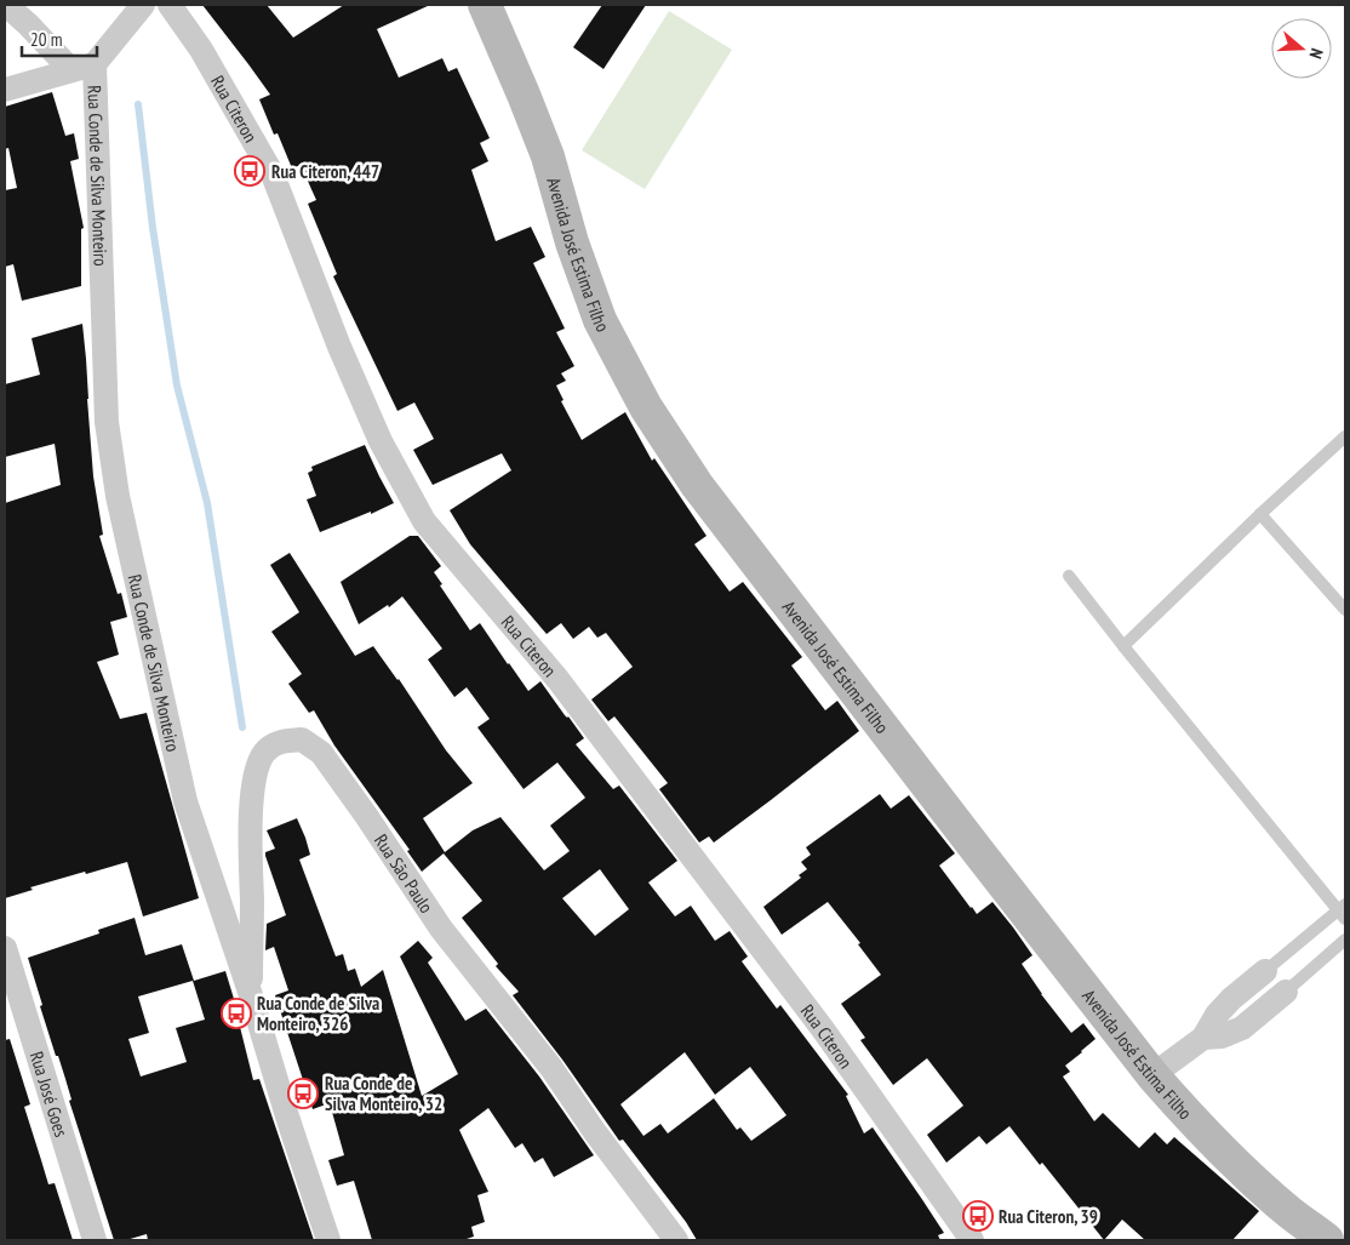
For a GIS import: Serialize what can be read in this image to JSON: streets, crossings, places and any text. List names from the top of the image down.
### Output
{
  "streets": {
    "street": [
      "Rua Citeron",
      "Rua Conde de Silva Monteiro",
      "Avenida José Estima Filho",
      "Rua São Paulo",
      "Rua José Goes"
    ]
  },
  "crossings": [
    ["Rua Conde de Silva Monteiro", "Rua São Paulo"]
  ],
  "places": {
    "bus stop": [
      "Rua Citeron, 447",
      "Rua Conde de Silva Monteiro, 326",
      "Rua Conde de Silva Monteiro, 32",
      "Rua Citeron, 39"
    ]
  },
  "scale_bar": "20 m",
  "north": "right"
}
